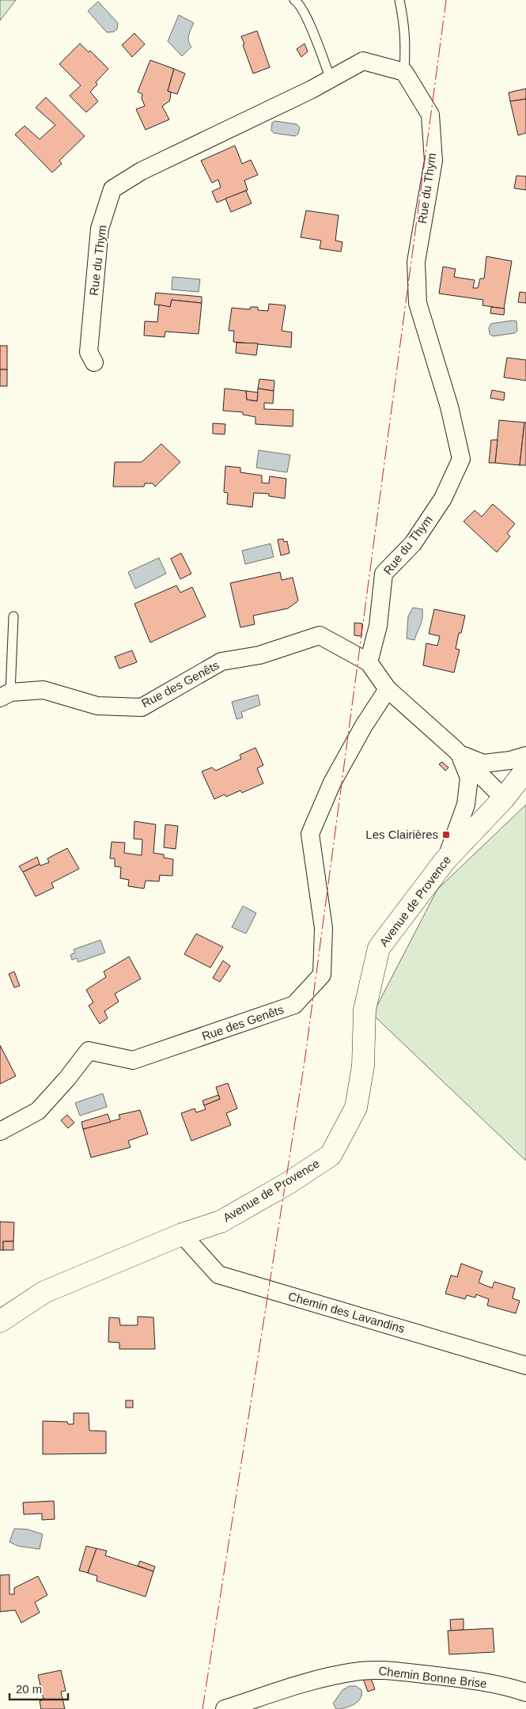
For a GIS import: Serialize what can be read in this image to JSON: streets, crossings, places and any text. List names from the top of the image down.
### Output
{
  "streets": {
    "street": [
      "Rue du Thym",
      "Rue des Genêts",
      "Avenue de Provence",
      "Chemin des Lavandins",
      "Chemin Bonne Brise"
    ]
  },
  "crossings": [
    ["Rue du Thym", "Rue des Genêts"],
    ["Rue des Genêts", "Avenue de Provence"],
    ["Avenue de Provence", "Chemin des Lavandins"]
  ],
  "places": {
    "transit": ["Les Clairières"]
  },
  "scale_bar": "20 m"
}
